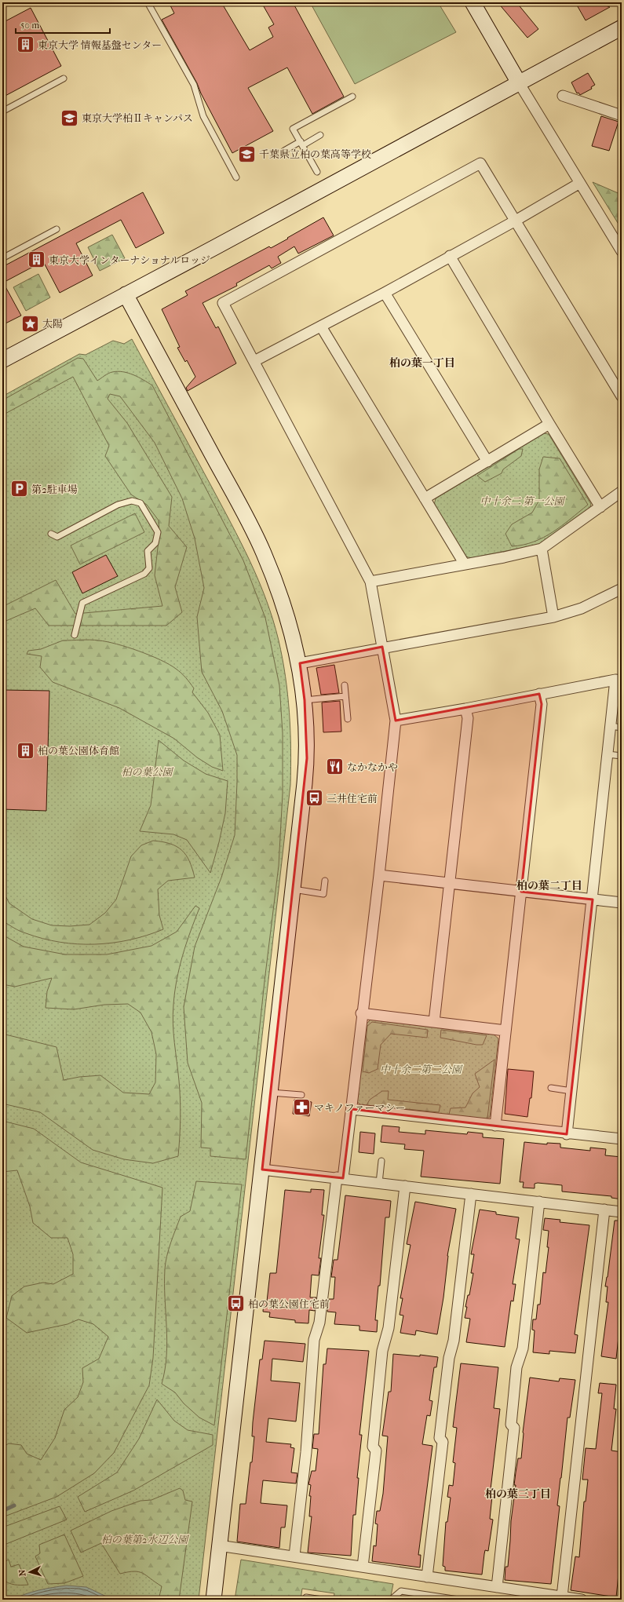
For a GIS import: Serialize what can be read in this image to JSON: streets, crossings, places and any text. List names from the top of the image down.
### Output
{
  "districts": ["柏の葉一丁目", "柏の葉二丁目", "柏の葉三丁目"],
  "parks": [
    "中十余二 第一公園",
    "柏の葉公園",
    "中十余二第二公園",
    "柏の葉第2水辺公園"
  ],
  "places": {
    "building": ["東京大学 情報基盤センター", "東京大学インターナショナルロッジ", "柏の葉公園体育館"],
    "school or university": ["東京大学柏Ⅱキャンパス", "千葉県立柏の葉高等学校"],
    "place": ["太陽"],
    "parking": ["第2駐車場"],
    "restaurant": ["なかなかや"],
    "bus stop": ["三井住宅前", "柏の葉公園住宅前"],
    "pharmacy": ["マキノファーマシー"]
  },
  "scale_bar": "50 m",
  "north": "left"
}
